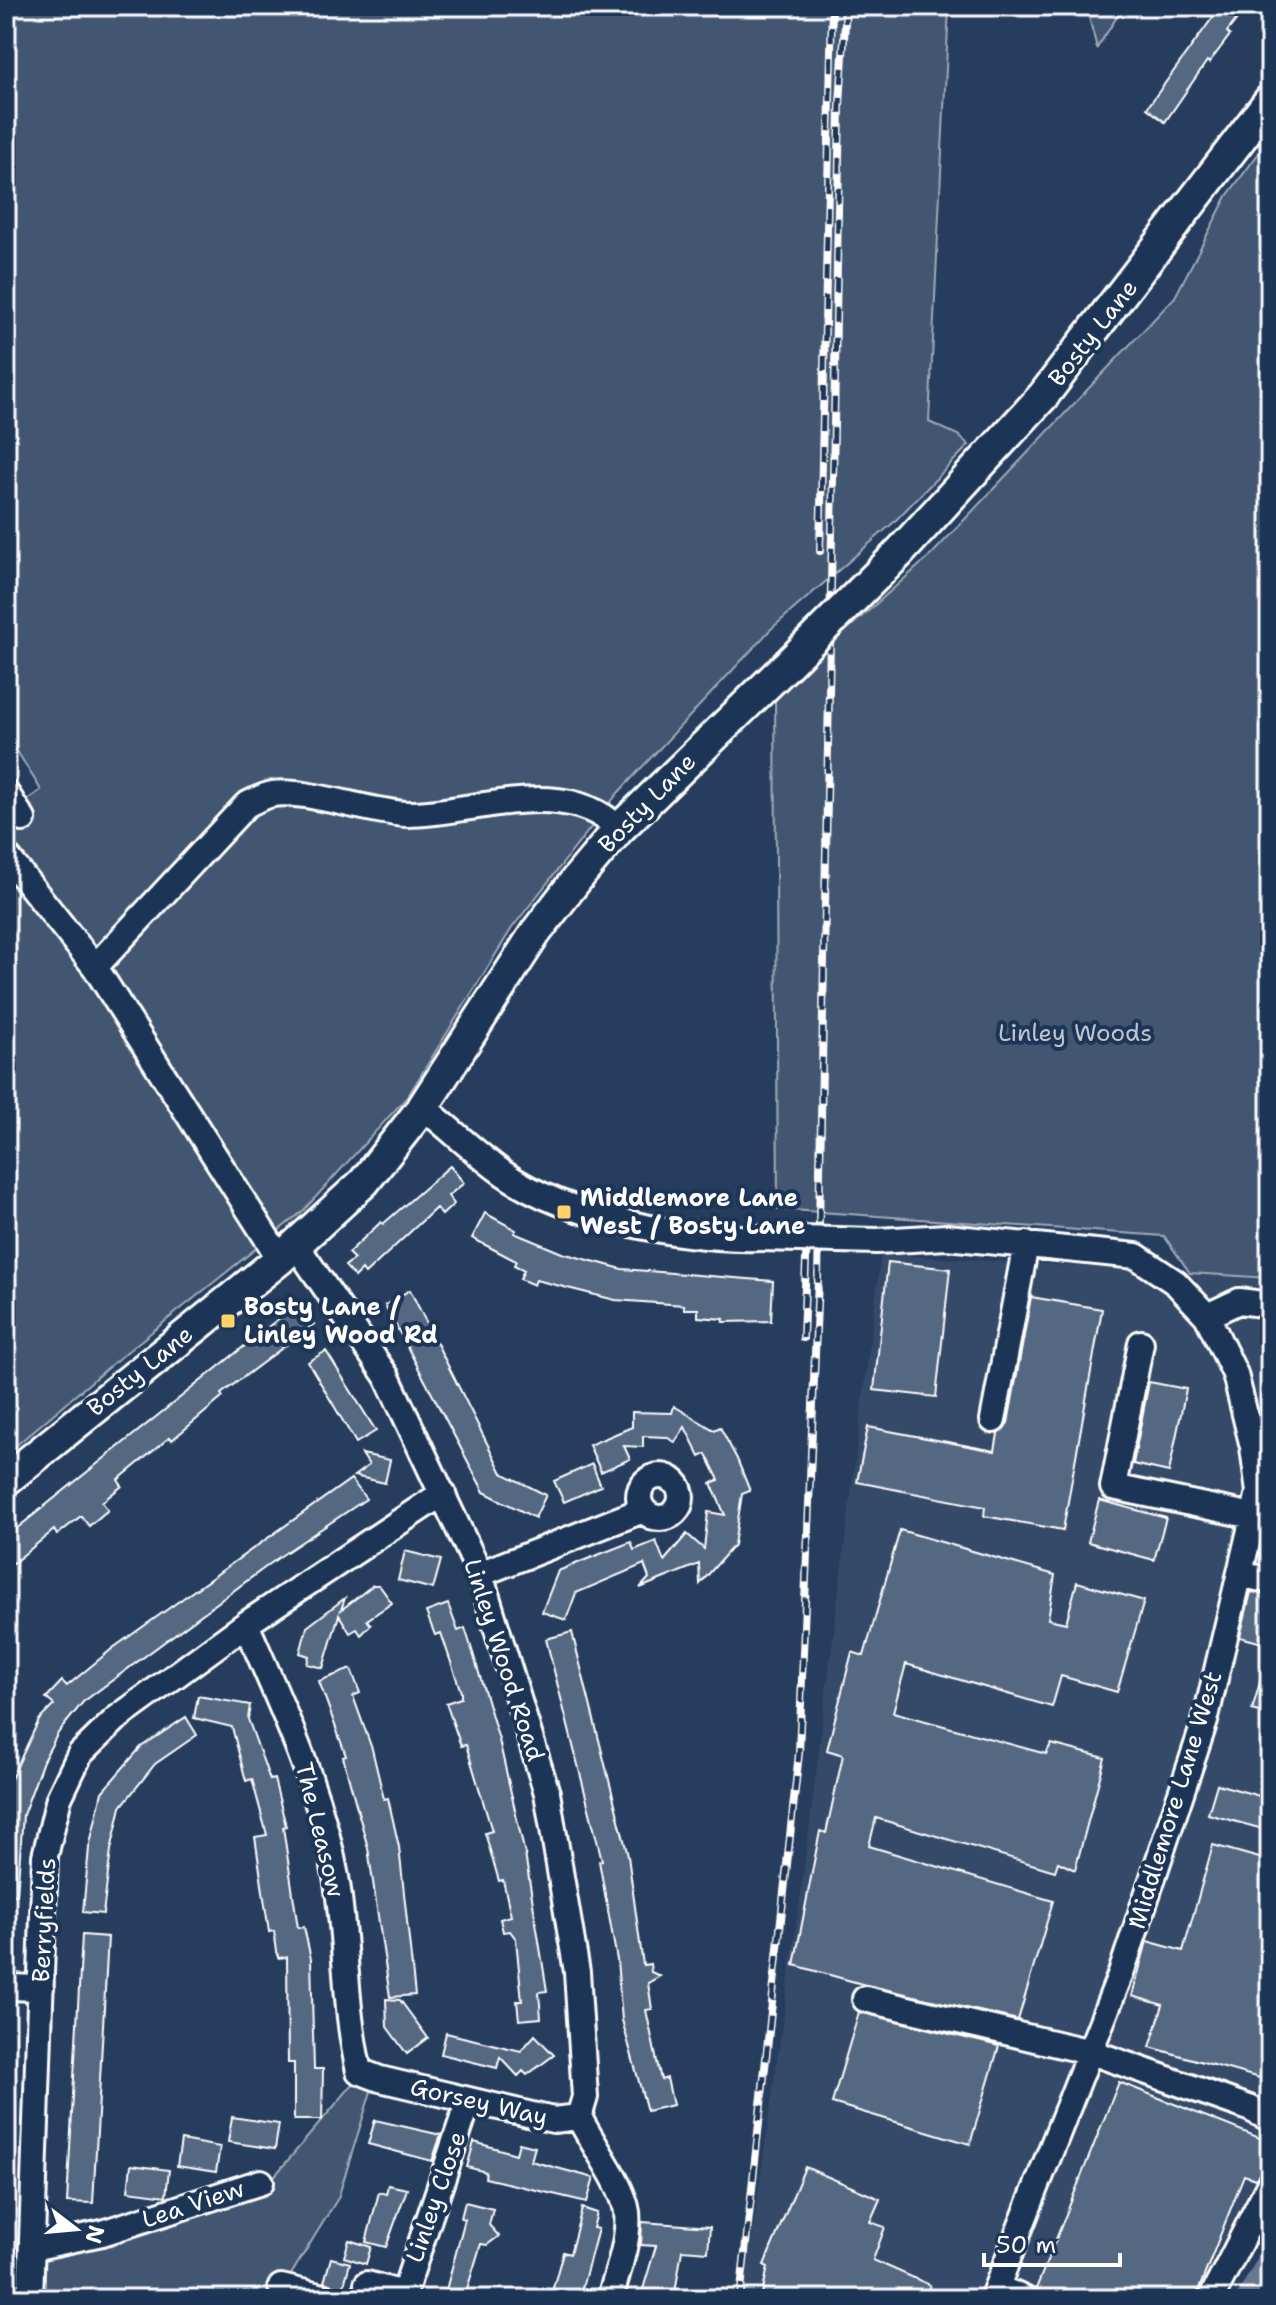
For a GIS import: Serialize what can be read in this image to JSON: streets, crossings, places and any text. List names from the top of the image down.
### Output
{
  "streets": {
    "main road": ["Bosty Lane"],
    "street": [
      "Linley Wood Road",
      "Middlemore Lane West",
      "The Leasow",
      "Berryfields",
      "Gorsey Way",
      "Linley Close",
      "Lea View"
    ]
  },
  "crossings": [
    ["Bosty Lane", "Linley Wood Road"],
    ["Bosty Lane", "Middlemore Lane West"],
    ["Linley Wood Road", "Berryfields"],
    ["Linley Wood Road", "Gorsey Way"],
    ["The Leasow", "Berryfields"],
    ["The Leasow", "Gorsey Way"],
    ["Berryfields", "Lea View"],
    ["Gorsey Way", "Linley Close"]
  ],
  "parks": ["Linley Woods"],
  "places": {
    "transit": ["Middlemore Lane West / Bosty Lane", "Bosty Lane / Linley Wood Rd"]
  },
  "scale_bar": "50 m",
  "north": "right"
}
